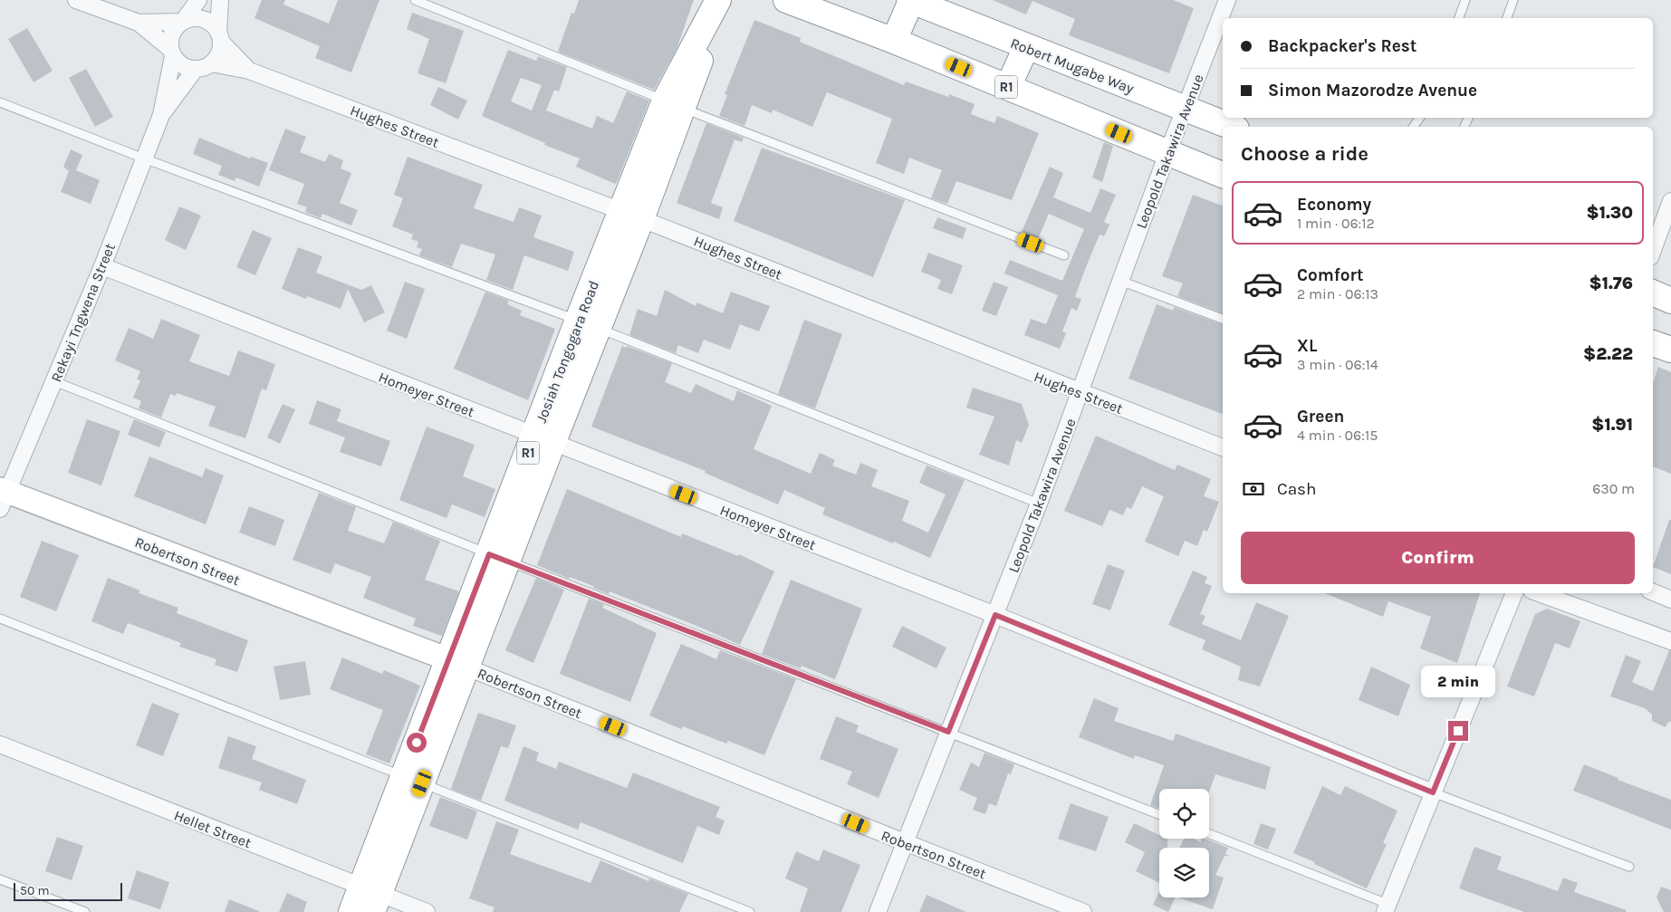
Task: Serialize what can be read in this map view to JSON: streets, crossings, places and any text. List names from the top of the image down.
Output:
{
  "streets": {
    "highway": ["Robert Mugabe Way", "R1", "Josiah Tongogara Road"],
    "street": [
      "Hughes Street",
      "Leopold Takawira Avenue",
      "Rekayi Tngwena Street",
      "Homeyer Street",
      "Robertson Street",
      "Hellet Street"
    ]
  },
  "crossings": [
    ["Robert Mugabe Way", "Leopold Takawira Avenue"],
    ["R1", "Leopold Takawira Avenue"],
    ["Hughes Street", "Leopold Takawira Avenue"],
    ["Hughes Street", "Josiah Tongogara Road"],
    ["Leopold Takawira Avenue", "Homeyer Street"],
    ["Leopold Takawira Avenue", "Robertson Street"],
    ["Rekayi Tngwena Street", "Homeyer Street"],
    ["Rekayi Tngwena Street", "Robertson Street"],
    ["Josiah Tongogara Road", "Homeyer Street"],
    ["Josiah Tongogara Road", "Robertson Street"],
    ["Josiah Tongogara Road", "Hellet Street"]
  ],
  "scale_bar": "50 m",
  "page": {
    "banner": ["Backpacker's Rest", "Simon Mazorodze Avenue"],
    "heading": "Choose a ride",
    "list": [
      {
        "name": "Economy",
        "note": "1 min · 06:12",
        "value": "$1.30"
      },
      {
        "name": "Comfort",
        "note": "2 min · 06:13",
        "value": "$1.76"
      },
      {
        "name": "XL",
        "note": "3 min · 06:14",
        "value": "$2.22"
      },
      {
        "name": "Green",
        "note": "4 min · 06:15",
        "value": "$1.91"
      }
    ],
    "pay": ["Cash", "630 m"],
    "buttons": "Confirm",
    "bubble": "2 min",
    "scale": "50 m"
  }
}
